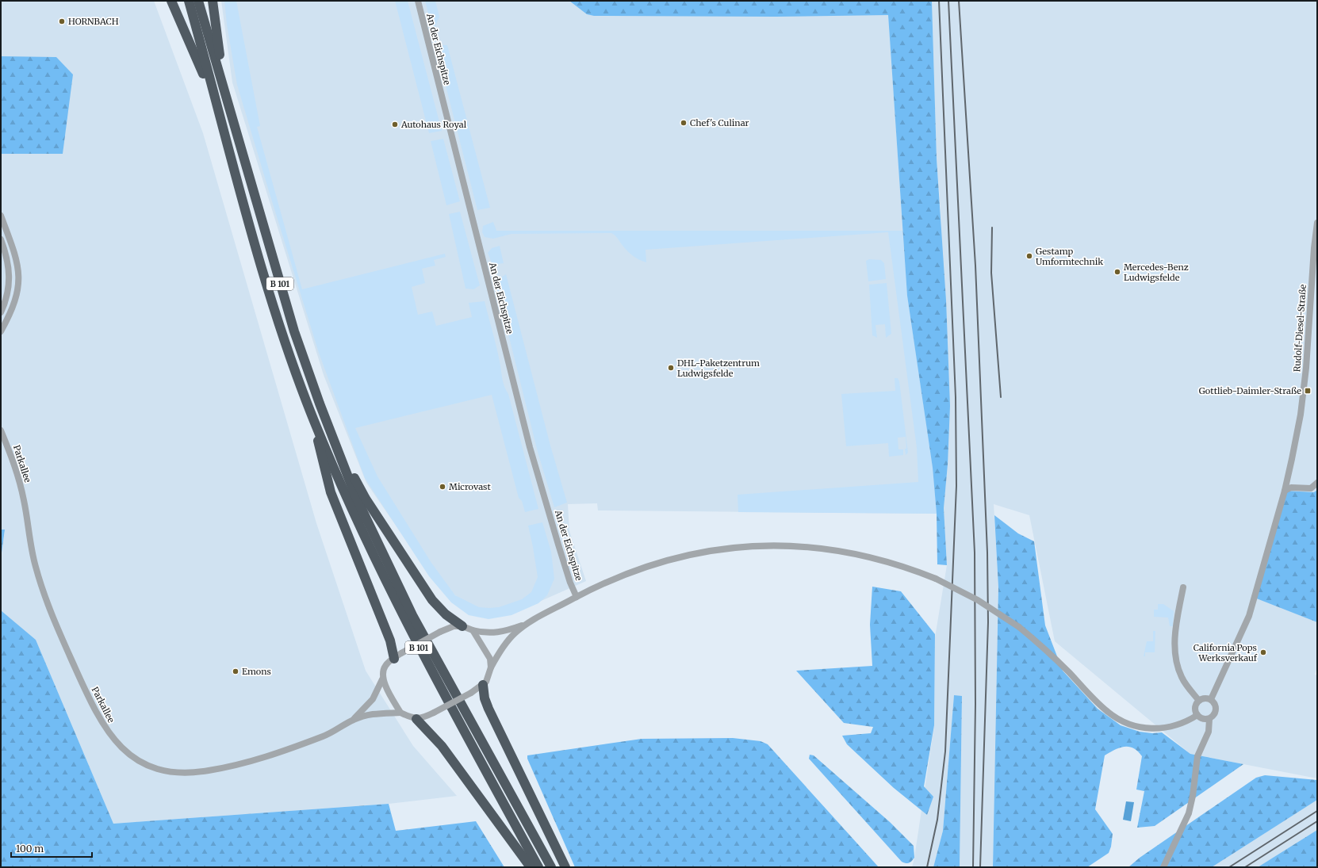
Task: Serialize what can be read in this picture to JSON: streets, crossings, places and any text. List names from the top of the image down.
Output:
{
  "streets": {
    "highway": ["B 101"],
    "street": ["An der Eichspitze", "Rudolf-Diesel-Straße", "Parkallee"]
  },
  "places": {
    "other": [
      "HORNBACH",
      "Chef's Culinar",
      "Autohaus Royal",
      "Gestamp Umformtechnik",
      "Mercedes-Benz Ludwigsfelde",
      "DHL-Paketzentrum Ludwigsfelde",
      "Microvast",
      "California Pops Werksverkauf",
      "Emons"
    ],
    "transit": ["Gottlieb-Daimler-Straße"]
  },
  "scale_bar": "100 m"
}
